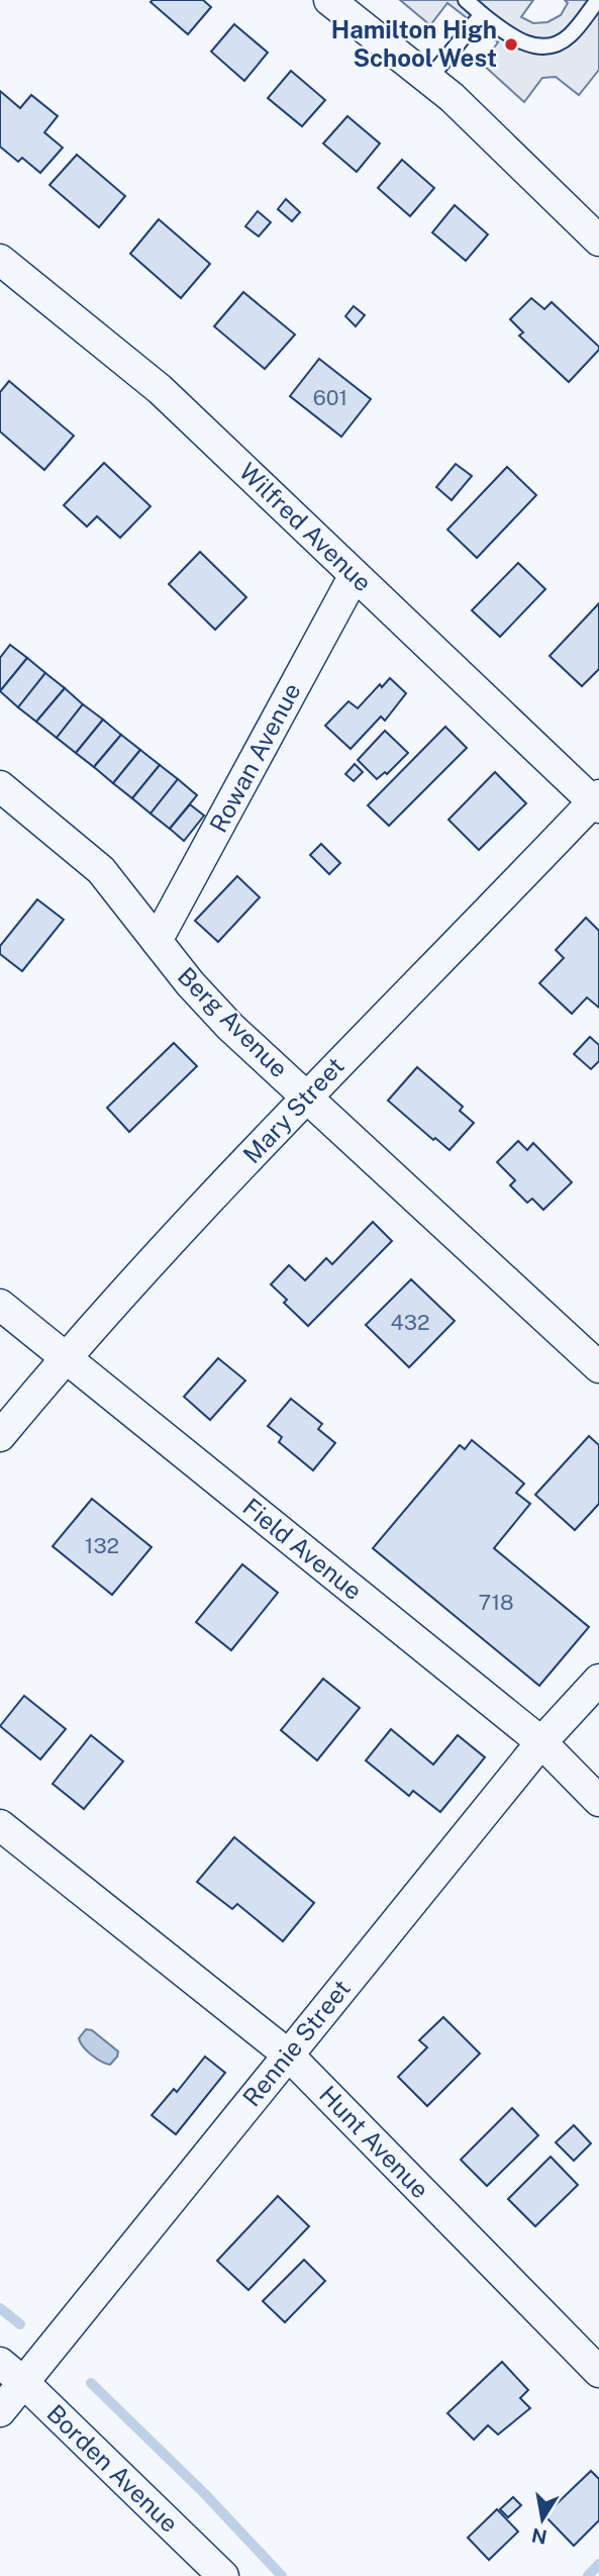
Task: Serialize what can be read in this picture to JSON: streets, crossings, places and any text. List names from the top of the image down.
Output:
{
  "streets": {
    "street": [
      "Wilfred Avenue",
      "Rowan Avenue",
      "Berg Avenue",
      "Mary Street",
      "Field Avenue",
      "Rennie Street",
      "Hunt Avenue",
      "Borden Avenue"
    ]
  },
  "crossings": [
    ["Wilfred Avenue", "Rowan Avenue"],
    ["Wilfred Avenue", "Mary Street"],
    ["Rowan Avenue", "Berg Avenue"],
    ["Berg Avenue", "Mary Street"],
    ["Mary Street", "Field Avenue"],
    ["Field Avenue", "Rennie Street"],
    ["Rennie Street", "Hunt Avenue"],
    ["Rennie Street", "Borden Avenue"]
  ],
  "places": ["Hamilton High School West"],
  "house_numbers": [
    "601",
    "432",
    "132",
    "718"
  ],
  "north": "bottom"
}
